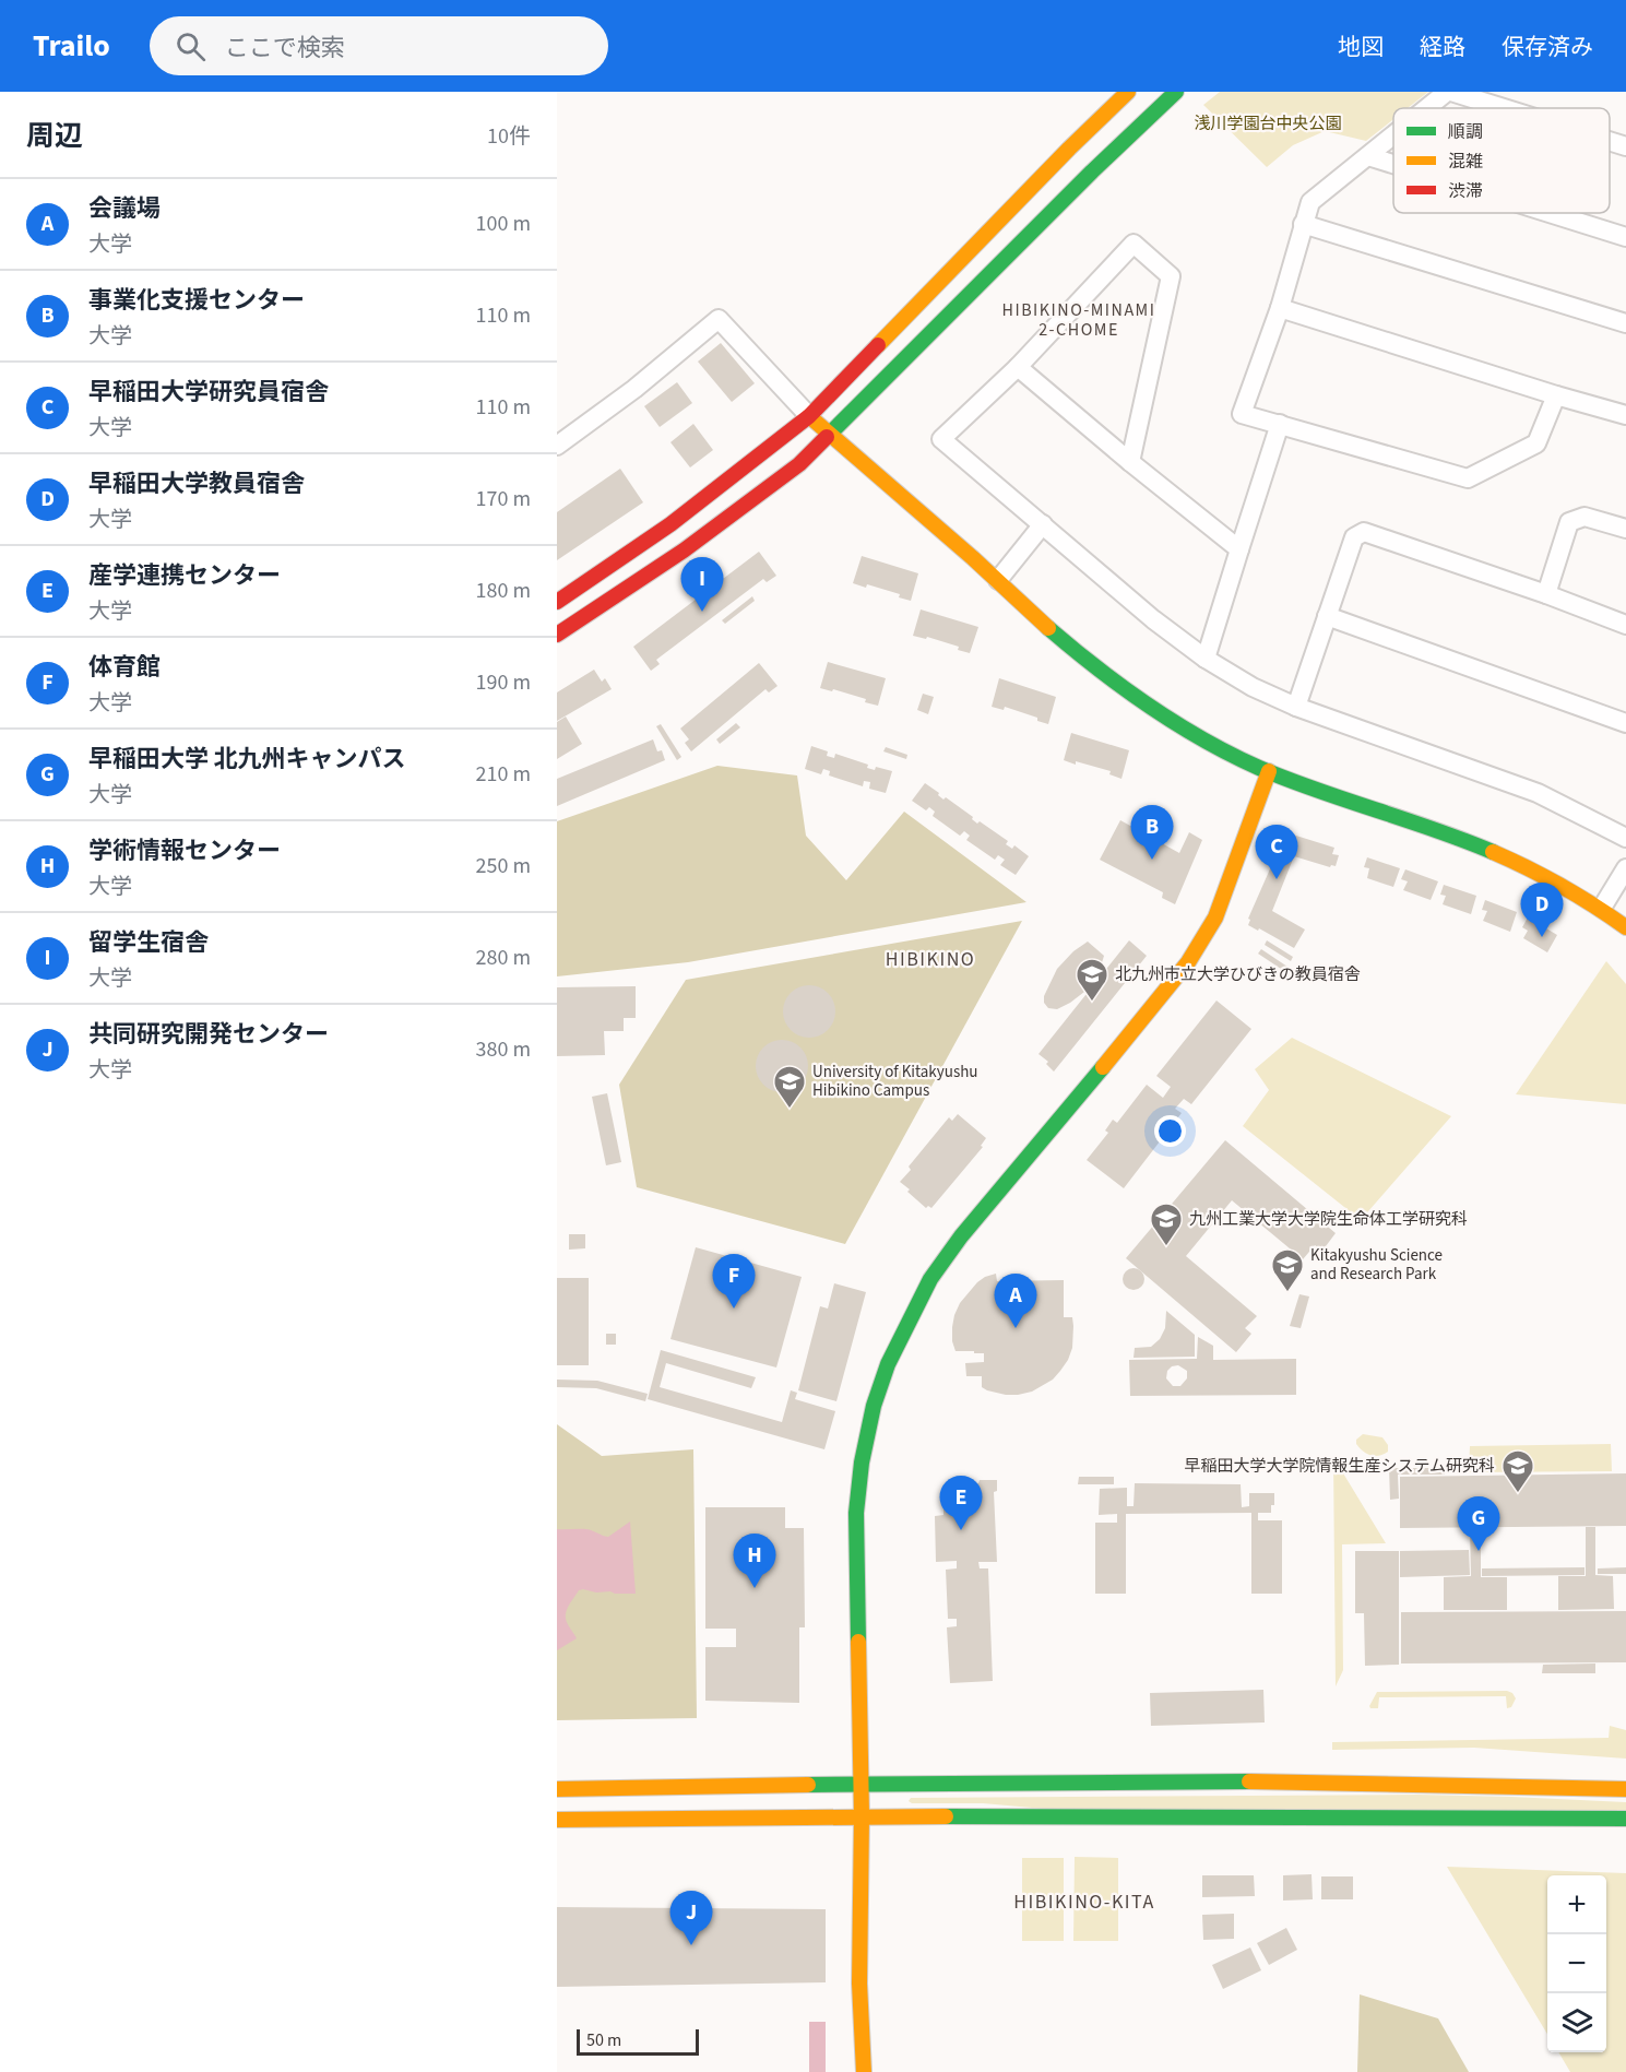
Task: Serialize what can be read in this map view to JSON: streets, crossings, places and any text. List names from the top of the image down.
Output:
{
  "districts": ["HIBIKINO-MINAMI 2-CHOME", "HIBIKINO", "HIBIKINO-KITA"],
  "parks": ["浅川学園台中央公園"],
  "places": {
    "school or university": [
      "北九州市立大学ひびきの教員宿舎",
      "University of Kitakyushu Hibikino Campus",
      "九州工業大学大学院生命体工学研究科",
      "Kitakyushu Science and Research Park",
      "早稲田大学大学院情報生産システム研究科"
    ]
  },
  "legend": ["順調", "混雑", "渋滞"],
  "scale_bar": "50 m",
  "page": {
    "header": "Trailo",
    "search": "ここで検索",
    "nav": ["地図", "経路", "保存済み"],
    "heading": ["周辺", "10件"],
    "list": [
      {
        "mark": "A",
        "name": "会議場",
        "note": "大学",
        "value": "100 m"
      },
      {
        "mark": "B",
        "name": "事業化支援センター",
        "note": "大学",
        "value": "110 m"
      },
      {
        "mark": "C",
        "name": "早稲田大学研究員宿舎",
        "note": "大学",
        "value": "110 m"
      },
      {
        "mark": "D",
        "name": "早稲田大学教員宿舎",
        "note": "大学",
        "value": "170 m"
      },
      {
        "mark": "E",
        "name": "産学連携センター",
        "note": "大学",
        "value": "180 m"
      },
      {
        "mark": "F",
        "name": "体育館",
        "note": "大学",
        "value": "190 m"
      },
      {
        "mark": "G",
        "name": "早稲田大学 北九州キャンパス",
        "note": "大学",
        "value": "210 m"
      },
      {
        "mark": "H",
        "name": "学術情報センター",
        "note": "大学",
        "value": "250 m"
      },
      {
        "mark": "I",
        "name": "留学生宿舎",
        "note": "大学",
        "value": "280 m"
      },
      {
        "mark": "J",
        "name": "共同研究開発センター",
        "note": "大学",
        "value": "380 m"
      }
    ],
    "pins": [
      "I",
      "B",
      "C",
      "D",
      "F",
      "A",
      "E",
      "G",
      "H",
      "J"
    ],
    "map_buttons": ["+", "−"],
    "scale": "50 m"
  }
}
